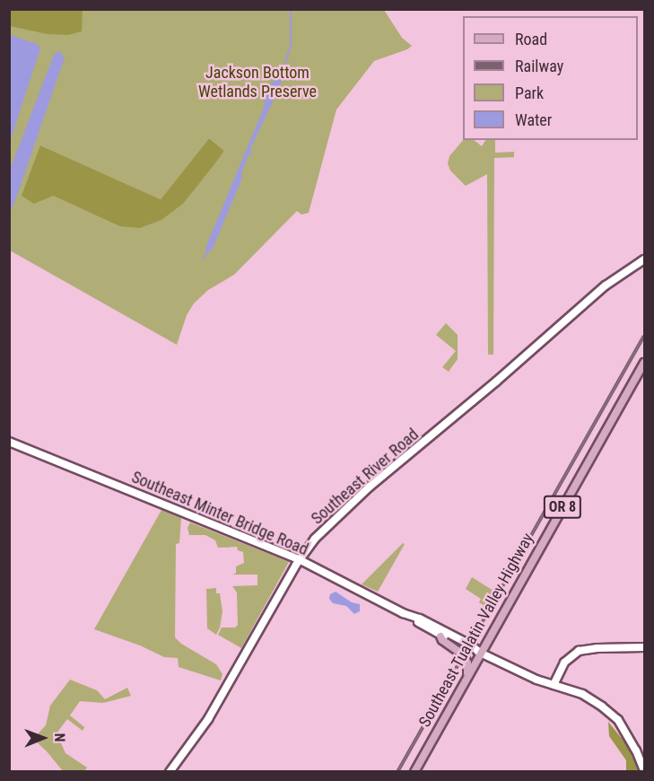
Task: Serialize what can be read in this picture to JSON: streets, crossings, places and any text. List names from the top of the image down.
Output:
{
  "streets": {
    "main road": [
      "Southeast River Road",
      "OR 8",
      "Southeast Minter Bridge Road",
      "Southeast Tualatin Valley Highway"
    ]
  },
  "crossings": [
    ["Southeast River Road", "Southeast Minter Bridge Road"],
    ["Southeast Minter Bridge Road", "Southeast Tualatin Valley Highway"]
  ],
  "parks": ["Jackson Bottom Wetlands Preserve"],
  "legend": [
    "Road",
    "Railway",
    "Park",
    "Water"
  ],
  "north": "right"
}
